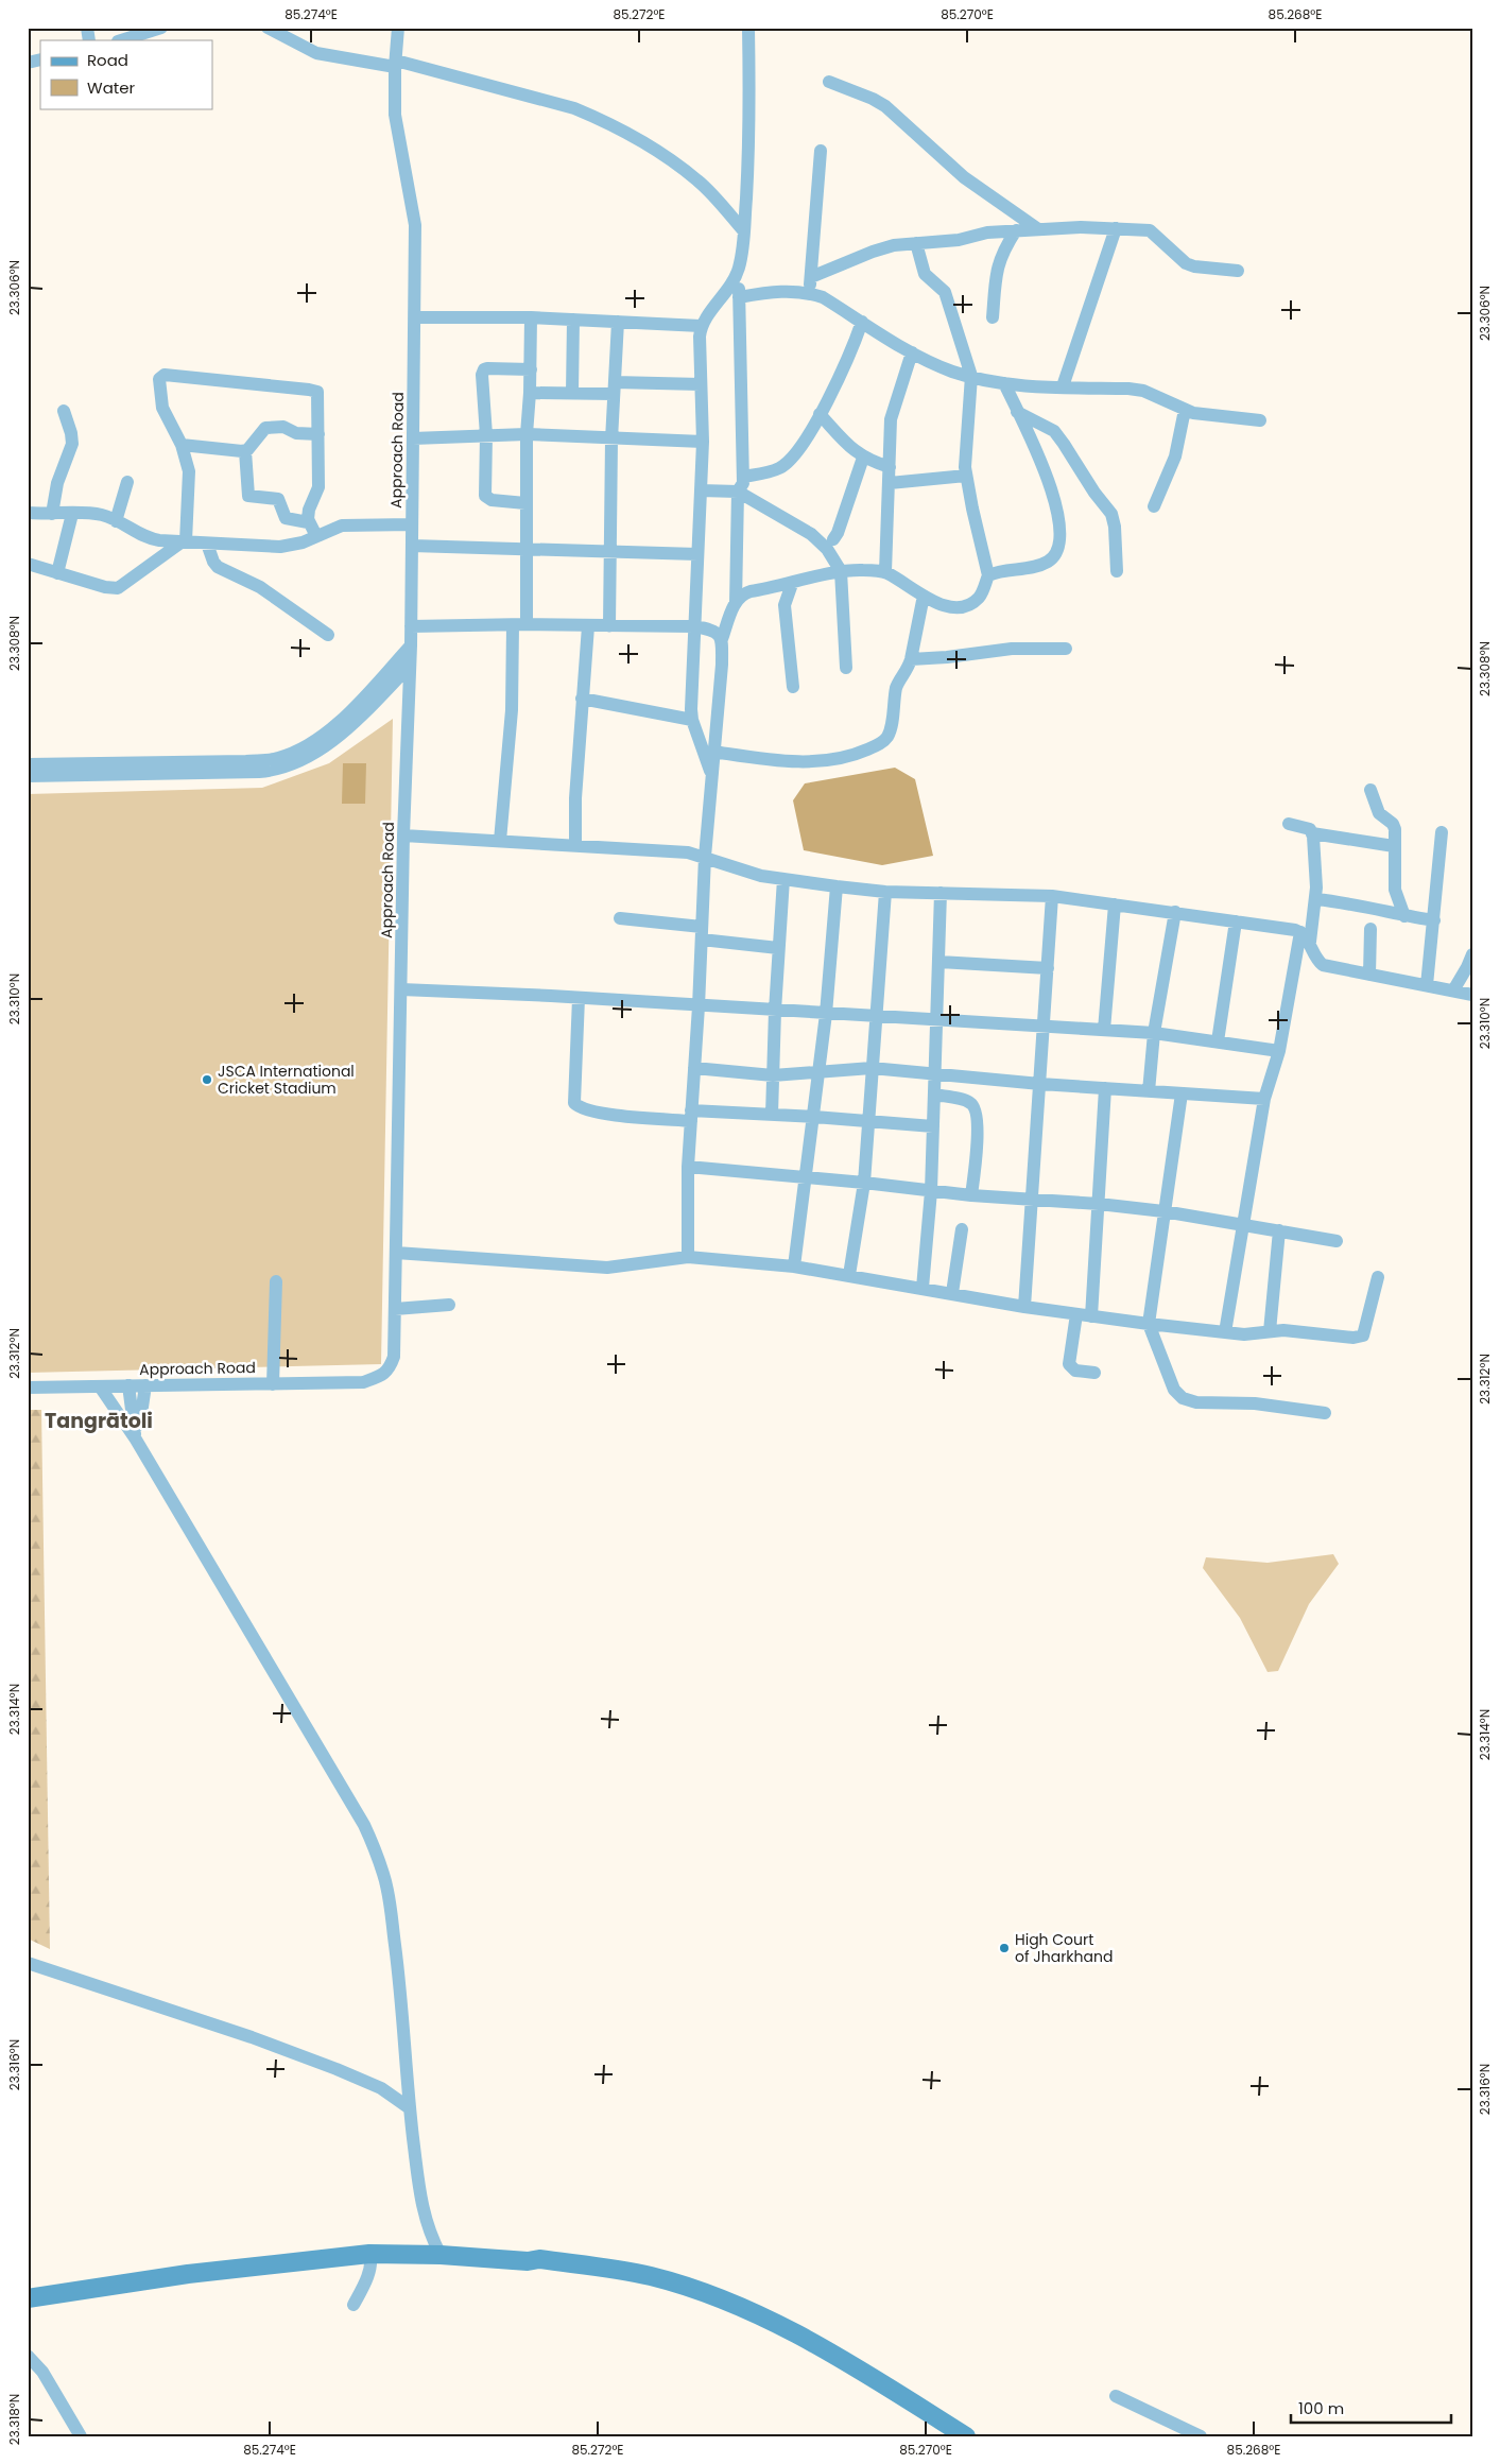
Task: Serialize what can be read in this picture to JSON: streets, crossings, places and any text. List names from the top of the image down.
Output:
{
  "streets": {
    "street": ["Approach Road"]
  },
  "districts": ["Tangrātoli"],
  "places": ["JSCA International Cricket Stadium", "High Court of Jharkhand"],
  "legend": ["Road", "Water"],
  "scale_bar": "100 m",
  "coordinates": [
    "85.274°E",
    "85.272°E",
    "85.270°E",
    "85.268°E",
    "23.306°N",
    "23.308°N",
    "23.310°N",
    "23.312°N",
    "23.314°N",
    "23.316°N",
    "23.318°N"
  ]
}
